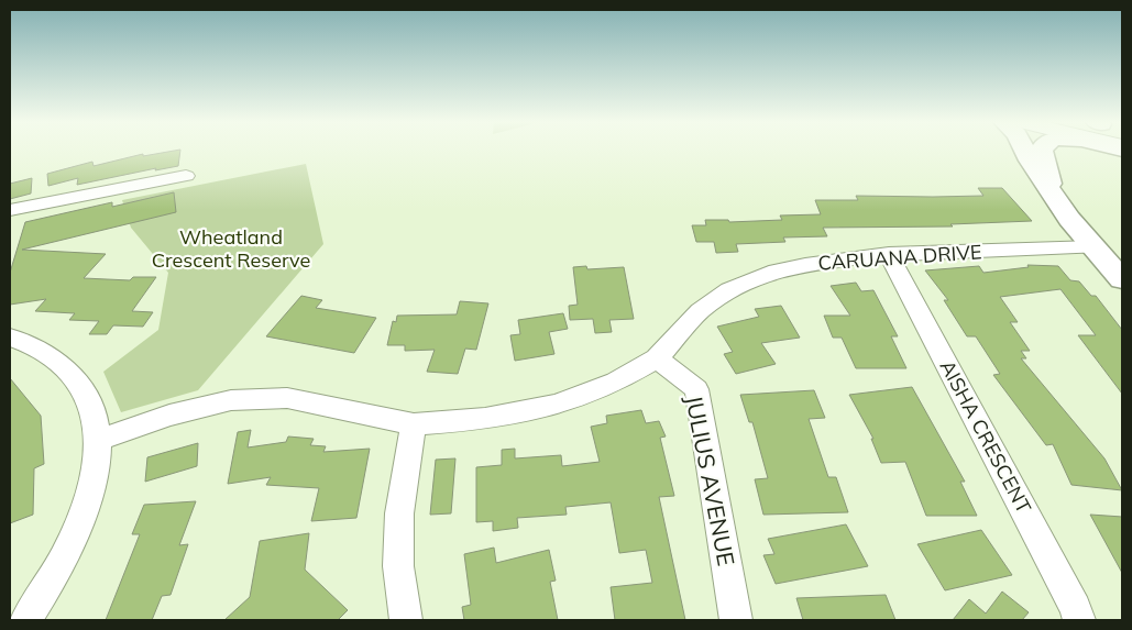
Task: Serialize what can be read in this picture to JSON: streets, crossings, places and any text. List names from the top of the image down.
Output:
{
  "streets": {
    "street": ["CARUANA DRIVE", "AISHA CRESCENT", "JULIUS AVENUE"]
  },
  "crossings": [
    ["CARUANA DRIVE", "AISHA CRESCENT"],
    ["CARUANA DRIVE", "JULIUS AVENUE"]
  ],
  "parks": ["Wheatland Crescent Reserve"]
}
